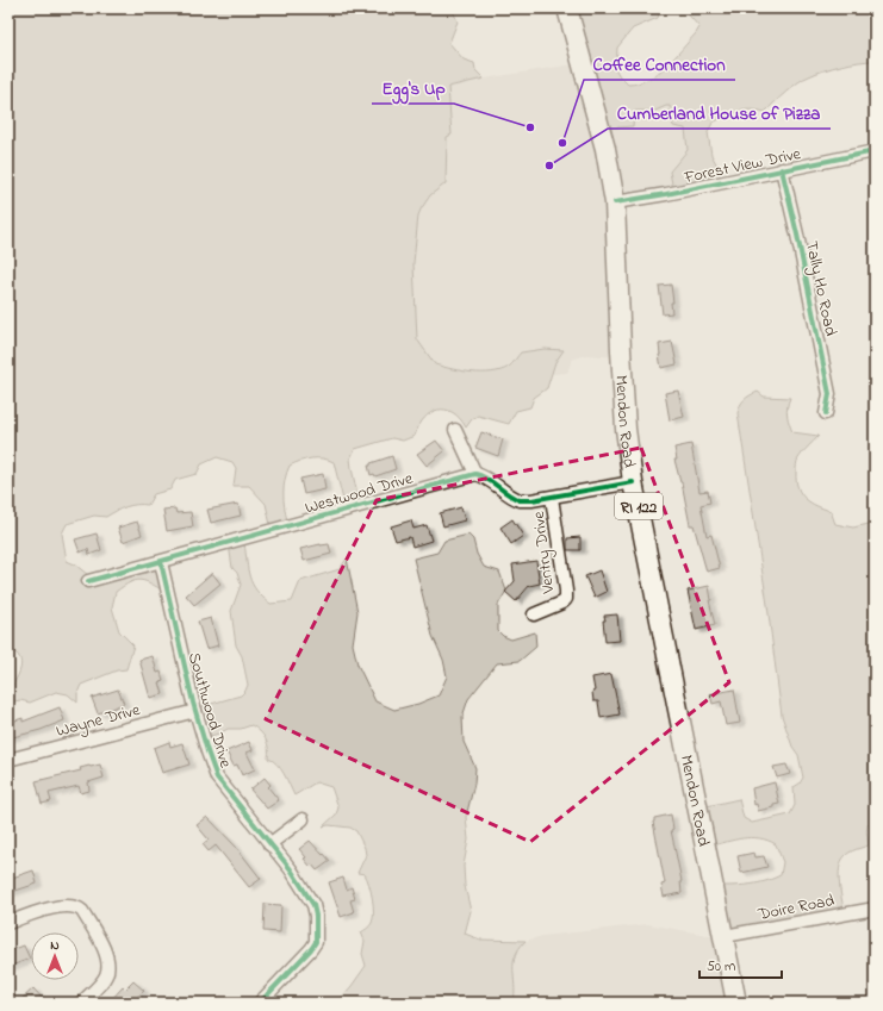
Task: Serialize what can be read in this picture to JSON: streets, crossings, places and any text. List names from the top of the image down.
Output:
{
  "streets": {
    "main road": ["Mendon Road", "RI 122"],
    "street": [
      "Forest View Drive",
      "Tally Ho Road",
      "Westwood Drive",
      "Ventry Drive",
      "Southwood Drive",
      "Wayne Drive",
      "Doire Road"
    ]
  },
  "crossings": [
    ["Forest View Drive", "Tally Ho Road"],
    ["Forest View Drive", "Mendon Road"],
    ["Mendon Road", "Doire Road"],
    ["Westwood Drive", "Southwood Drive"],
    ["Southwood Drive", "Wayne Drive"]
  ],
  "places": ["Egg's Up", "Coffee Connection", "Cumberland House of Pizza"],
  "scale_bar": "50 m",
  "north": "top"
}
